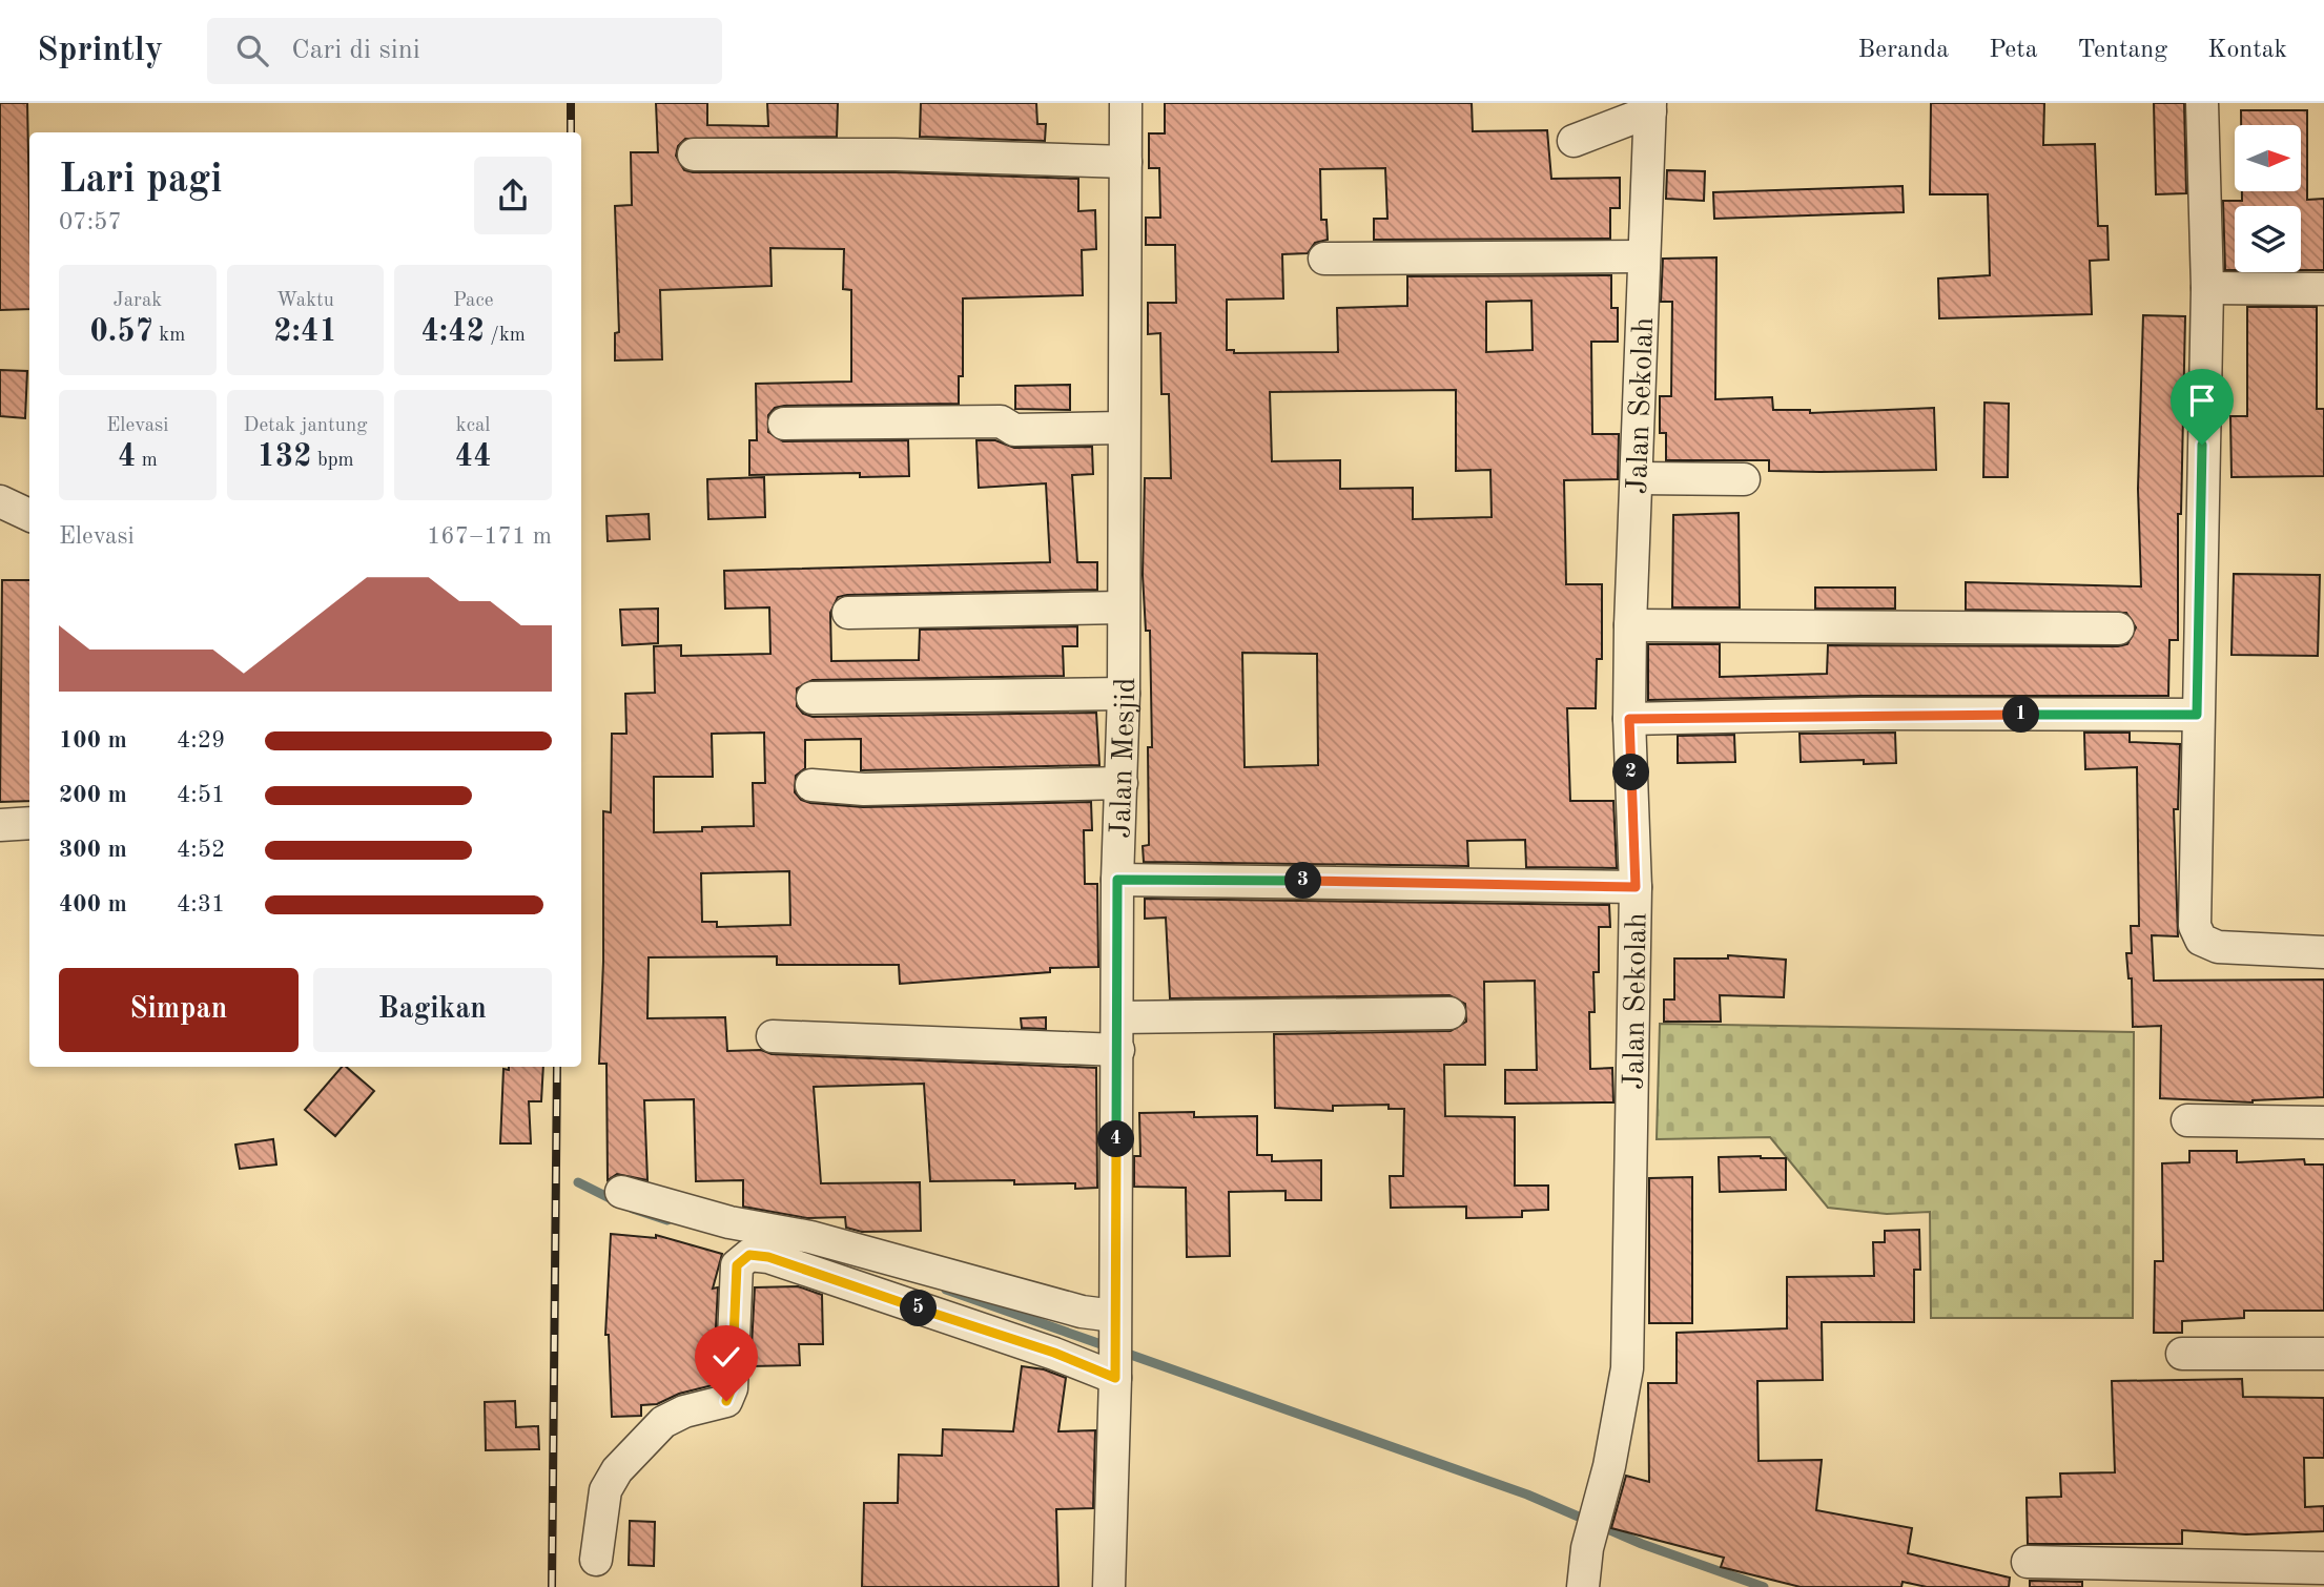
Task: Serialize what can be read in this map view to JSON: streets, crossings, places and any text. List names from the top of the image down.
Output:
{
  "streets": {
    "street": ["Jalan Sekolah", "Jalan Mesjid"]
  },
  "north": "right",
  "page": {
    "header": "Sprintly",
    "search": "Cari di sini",
    "nav": [
      "Beranda",
      "Peta",
      "Tentang",
      "Kontak"
    ],
    "heading": ["Lari pagi", "07:57"],
    "stats": [
      ["Jarak", "0.57 km"],
      ["Waktu", "2:41"],
      ["Pace", "4:42 /km"],
      ["Elevasi", "4 m"],
      ["Detak jantung", "132 bpm"],
      ["kcal", "44"]
    ],
    "chart": ["Elevasi", "167–171 m"],
    "pins": [
      "1",
      "2",
      "3",
      "4",
      "5"
    ],
    "list": [
      {
        "name": "100 m",
        "note": "4:29"
      },
      {
        "name": "200 m",
        "note": "4:51"
      },
      {
        "name": "300 m",
        "note": "4:52"
      },
      {
        "name": "400 m",
        "note": "4:31"
      }
    ],
    "buttons": ["Simpan", "Bagikan"]
  }
}
